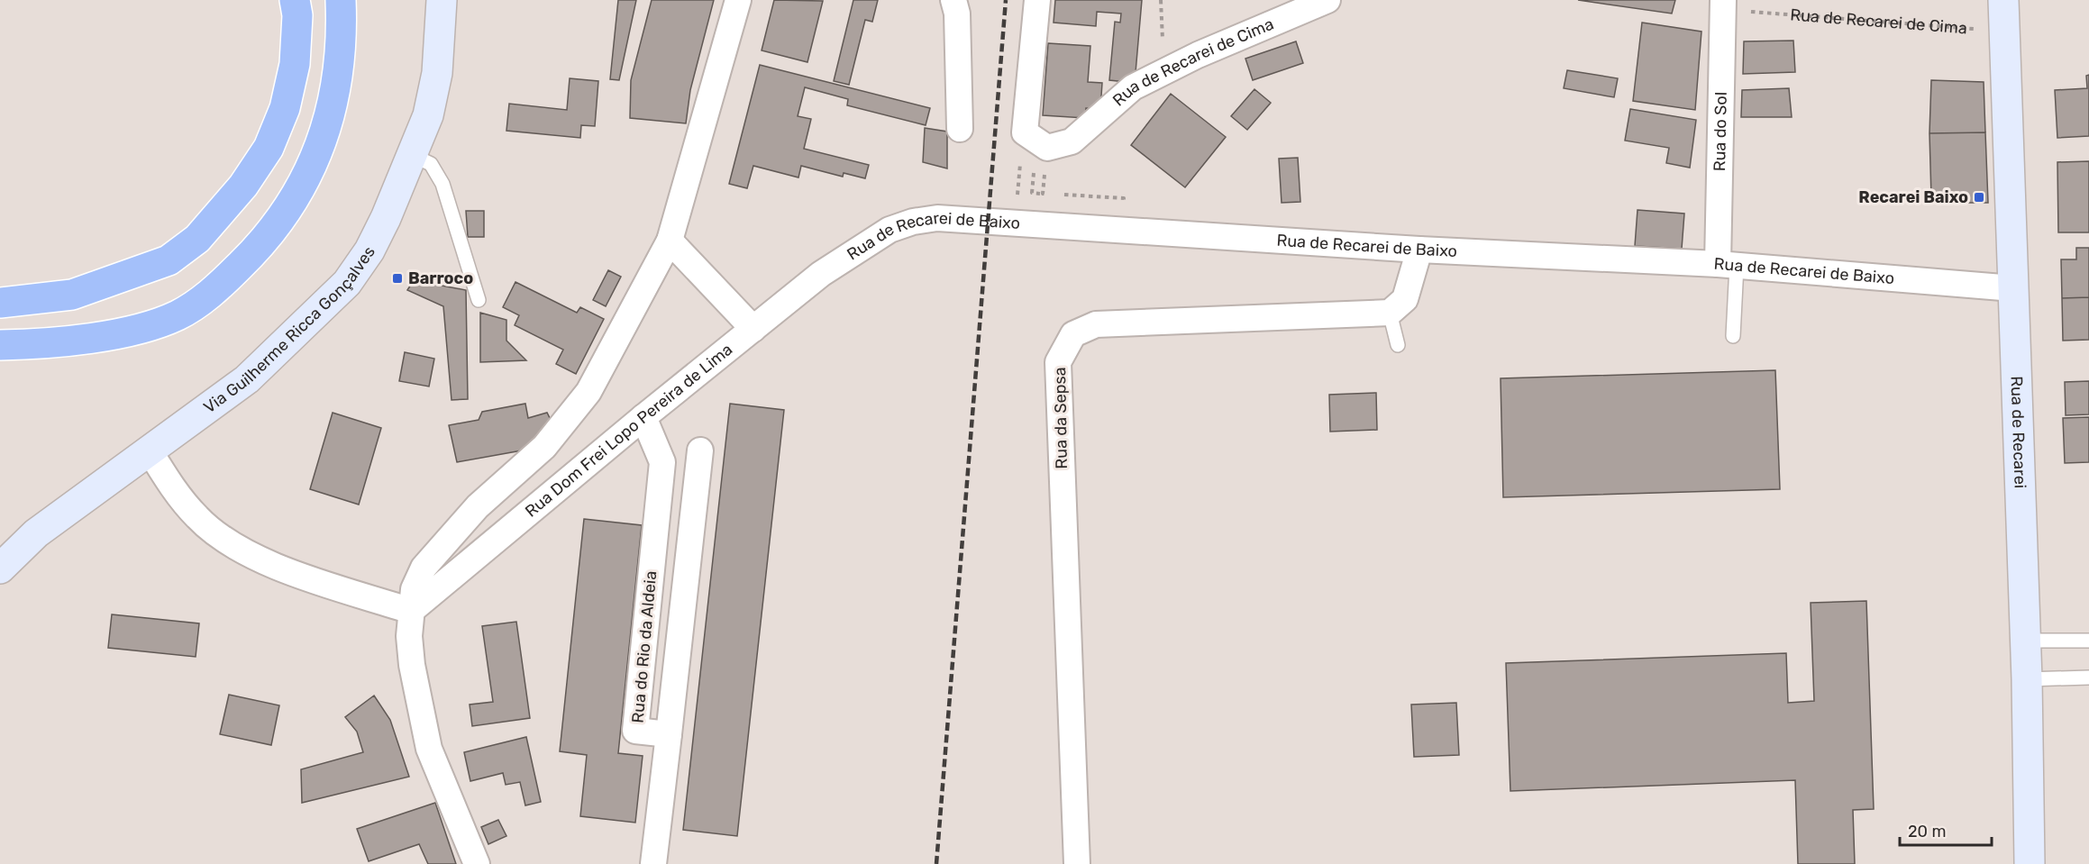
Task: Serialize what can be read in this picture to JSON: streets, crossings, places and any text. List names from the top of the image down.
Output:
{
  "streets": {
    "main road": ["Via Guilherme Ricca Gonçalves", "Rua de Recarei"],
    "street": [
      "Rua de Recarei de Cima",
      "Rua do Sol",
      "Rua de Recarei de Baixo",
      "Rua da Sepsa",
      "Rua Dom Frei Lopo Pereira de Lima",
      "Rua do Rio da Aldeia"
    ]
  },
  "crossings": [
    ["Rua de Recarei de Cima", "Rua do Sol"],
    ["Rua de Recarei de Cima", "Rua de Recarei"],
    ["Rua do Sol", "Rua de Recarei de Baixo"],
    ["Rua de Recarei de Baixo", "Rua Dom Frei Lopo Pereira de Lima"],
    ["Rua de Recarei de Baixo", "Rua de Recarei"],
    ["Rua Dom Frei Lopo Pereira de Lima", "Rua do Rio da Aldeia"]
  ],
  "places": {
    "transit": ["Recarei Baixo", "Barroco"]
  },
  "scale_bar": "20 m"
}
